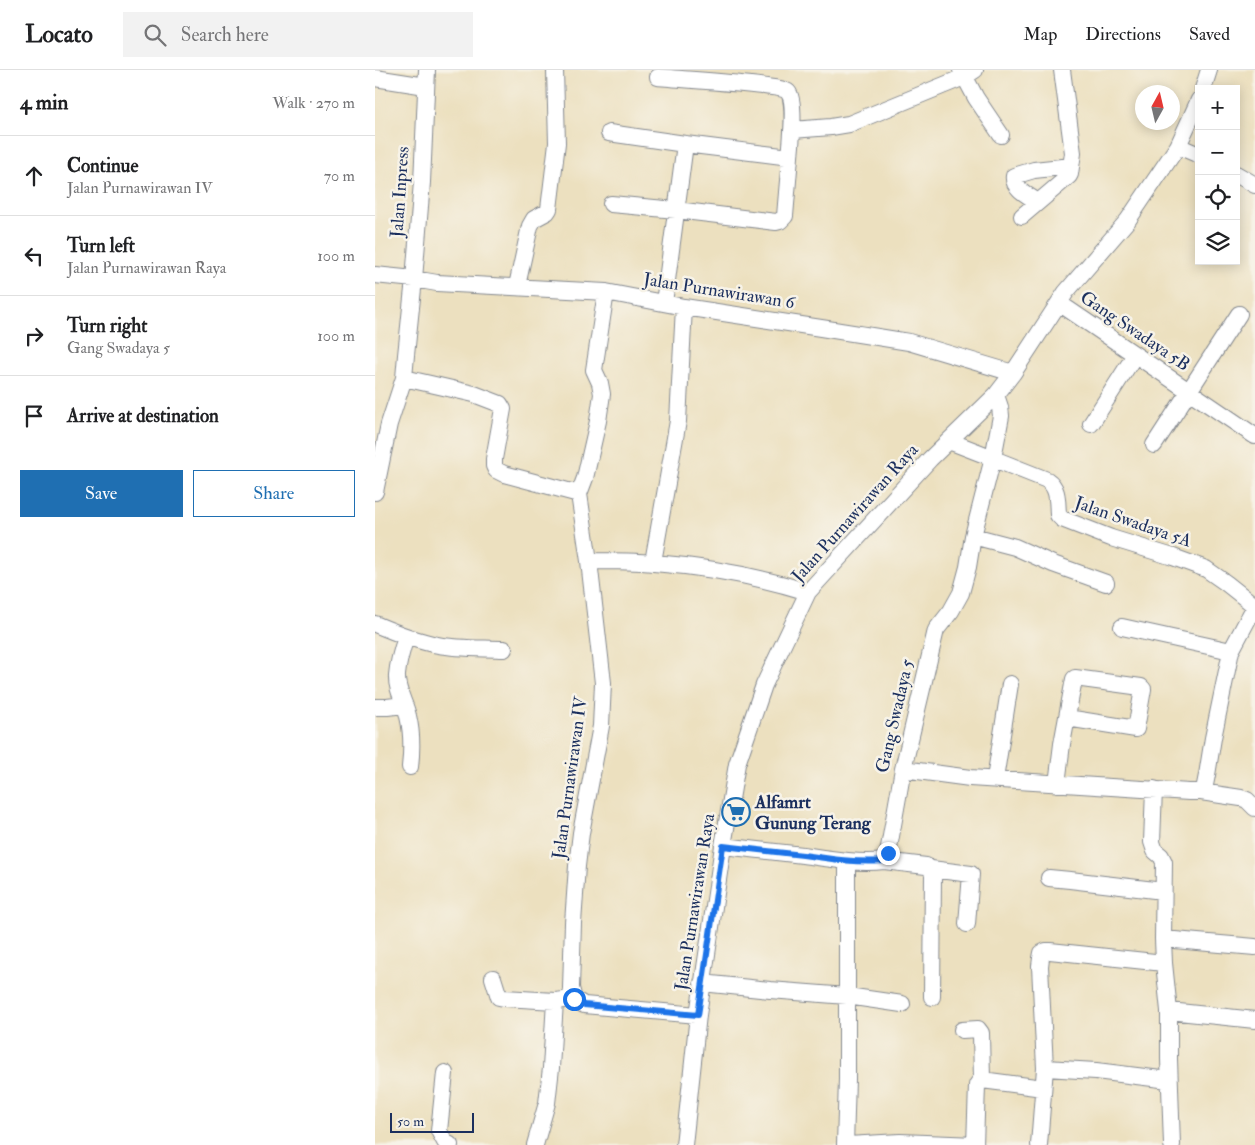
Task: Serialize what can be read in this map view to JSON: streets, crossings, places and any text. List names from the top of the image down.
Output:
{
  "streets": {
    "street": [
      "Jalan Inpress",
      "Jalan Purnawirawan 6",
      "Gang Swadaya 5B",
      "Jalan Purnawirawan Raya",
      "Jalan Swadaya 5A",
      "Gang Swadaya 5",
      "Jalan Purnawirawan IV"
    ]
  },
  "crossings": [
    ["Jalan Inpress", "Jalan Purnawirawan 6"],
    ["Jalan Purnawirawan 6", "Jalan Purnawirawan Raya"],
    ["Jalan Purnawirawan 6", "Jalan Purnawirawan IV"],
    ["Gang Swadaya 5B", "Jalan Purnawirawan Raya"],
    ["Jalan Swadaya 5A", "Gang Swadaya 5"]
  ],
  "places": {
    "supermarket": ["Alfamrt Gunung Terang"]
  },
  "scale_bar": "50 m",
  "north": "top",
  "page": {
    "header": "Locato",
    "search": "Search here",
    "nav": ["Map", "Directions", "Saved"],
    "heading": ["4 min", "Walk · 270 m"],
    "map_buttons": ["+", "−"],
    "list": [
      ["Continue", "Jalan Purnawirawan IV", "70 m"],
      ["Turn left", "Jalan Purnawirawan Raya", "100 m"],
      ["Turn right", "Gang Swadaya 5", "100 m"],
      "Arrive at destination"
    ],
    "buttons": ["Save", "Share"],
    "scale": "50 m"
  }
}
